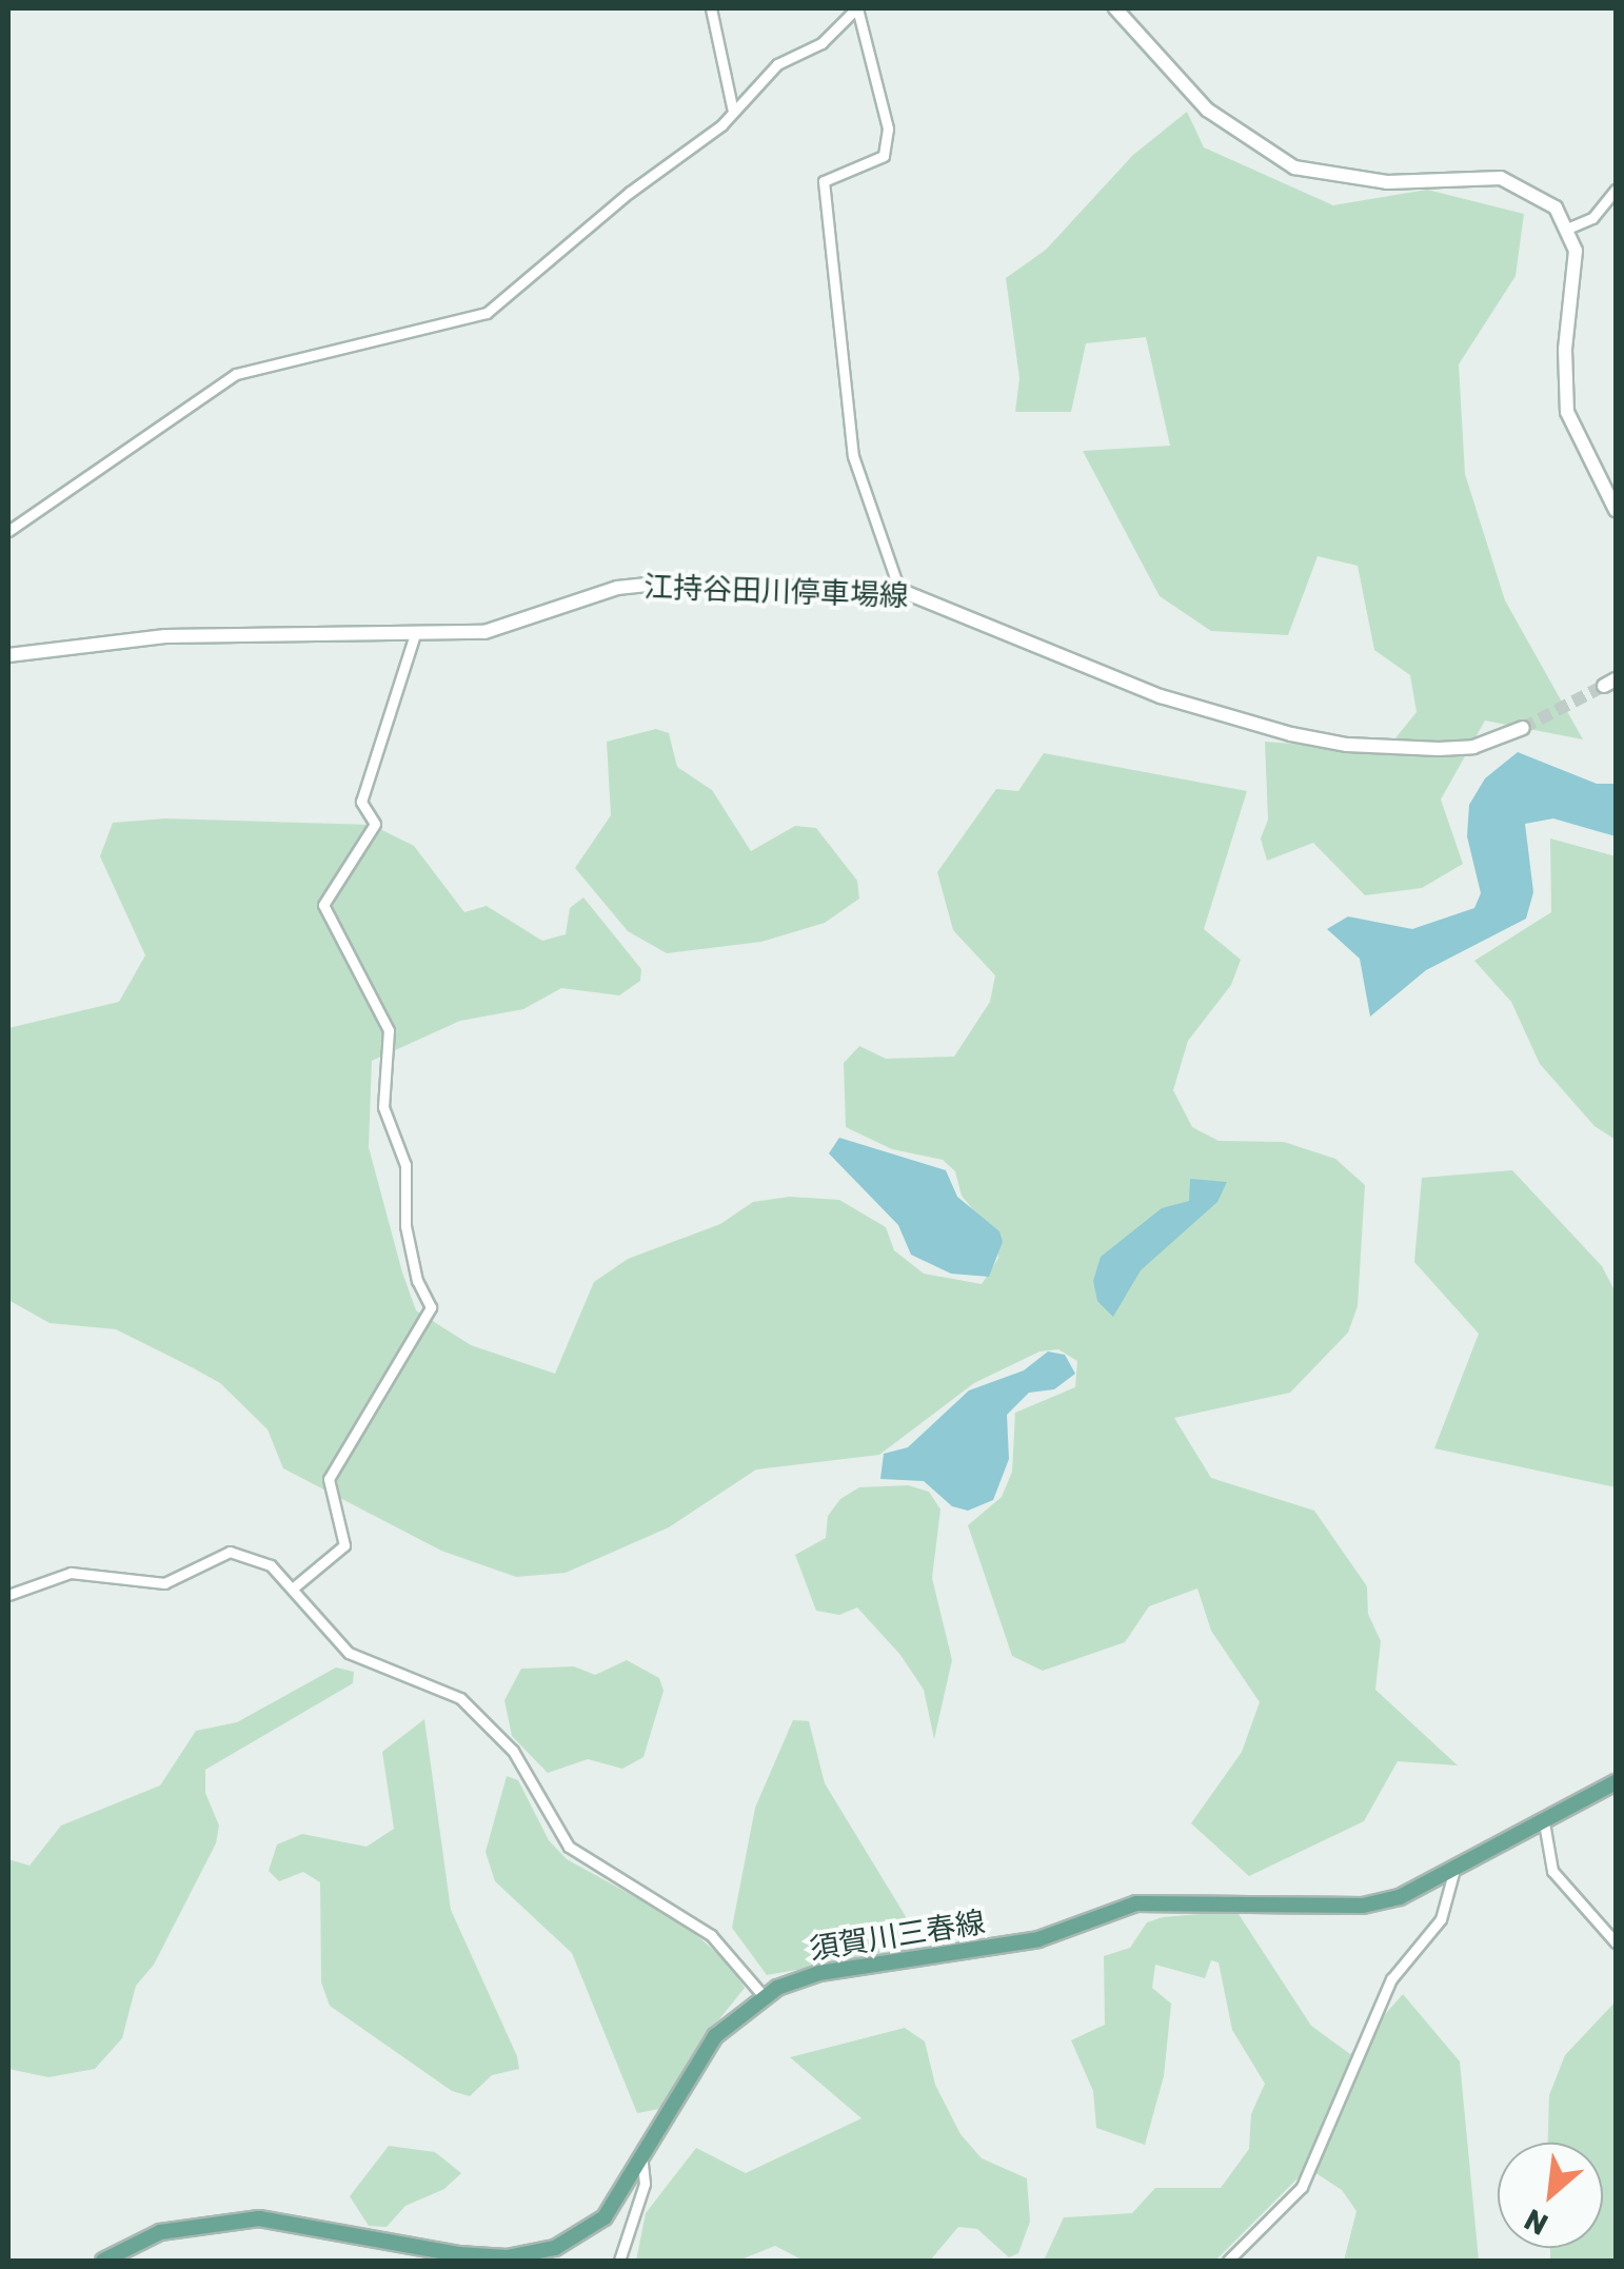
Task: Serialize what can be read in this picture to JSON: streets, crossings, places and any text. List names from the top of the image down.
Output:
{
  "streets": {
    "main road": ["江持谷田川停車場線", "須賀川三春線"]
  },
  "north": "bottom left"
}
